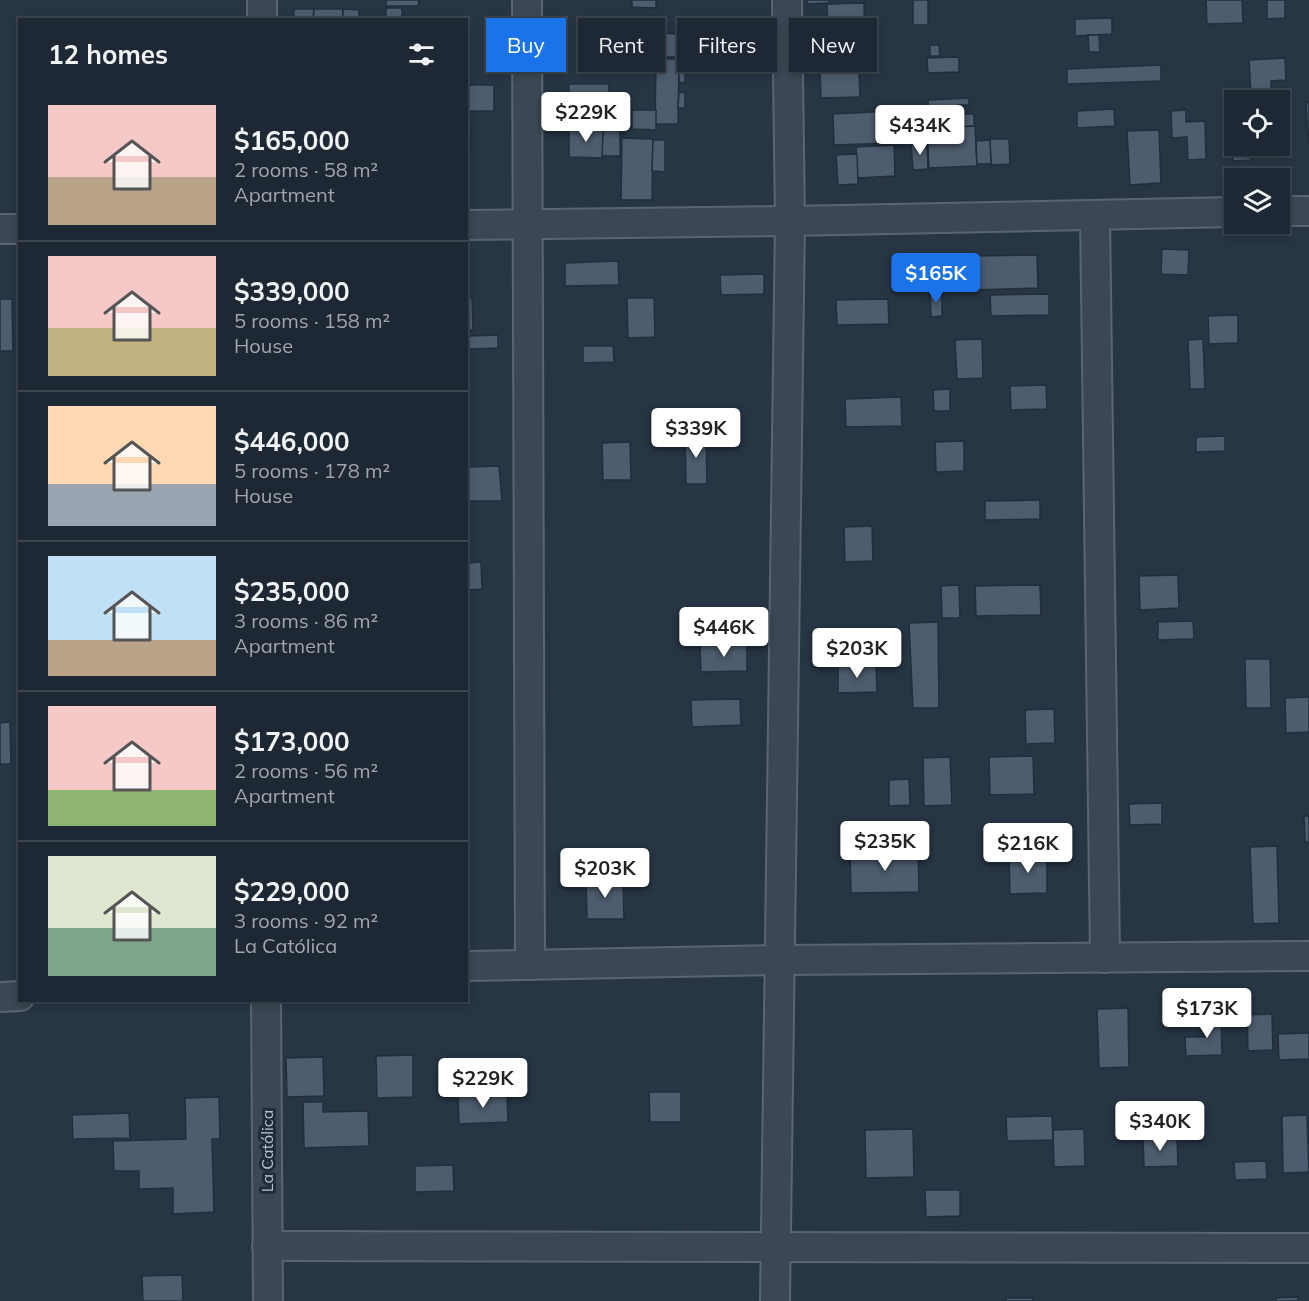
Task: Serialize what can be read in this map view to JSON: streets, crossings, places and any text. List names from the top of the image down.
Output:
{
  "streets": {
    "street": ["La Católica"]
  },
  "page": {
    "chip": [
      "Buy",
      "Rent",
      "Filters",
      "New"
    ],
    "heading": "12 homes",
    "list": [
      {
        "name": "$165,000",
        "note": "2 rooms · 58 m² · Apartment"
      },
      {
        "name": "$339,000",
        "note": "5 rooms · 158 m² · House"
      },
      {
        "name": "$446,000",
        "note": "5 rooms · 178 m² · House"
      },
      {
        "name": "$235,000",
        "note": "3 rooms · 86 m² · Apartment"
      },
      {
        "name": "$173,000",
        "note": "2 rooms · 56 m² · Apartment"
      },
      {
        "name": "$229,000",
        "note": "3 rooms · 92 m² · La Católica"
      }
    ],
    "price": [
      "$229K",
      "$434K",
      "$165K",
      "$339K",
      "$446K",
      "$203K",
      "$235K",
      "$216K",
      "$203K",
      "$173K",
      "$229K",
      "$340K"
    ]
  }
}
